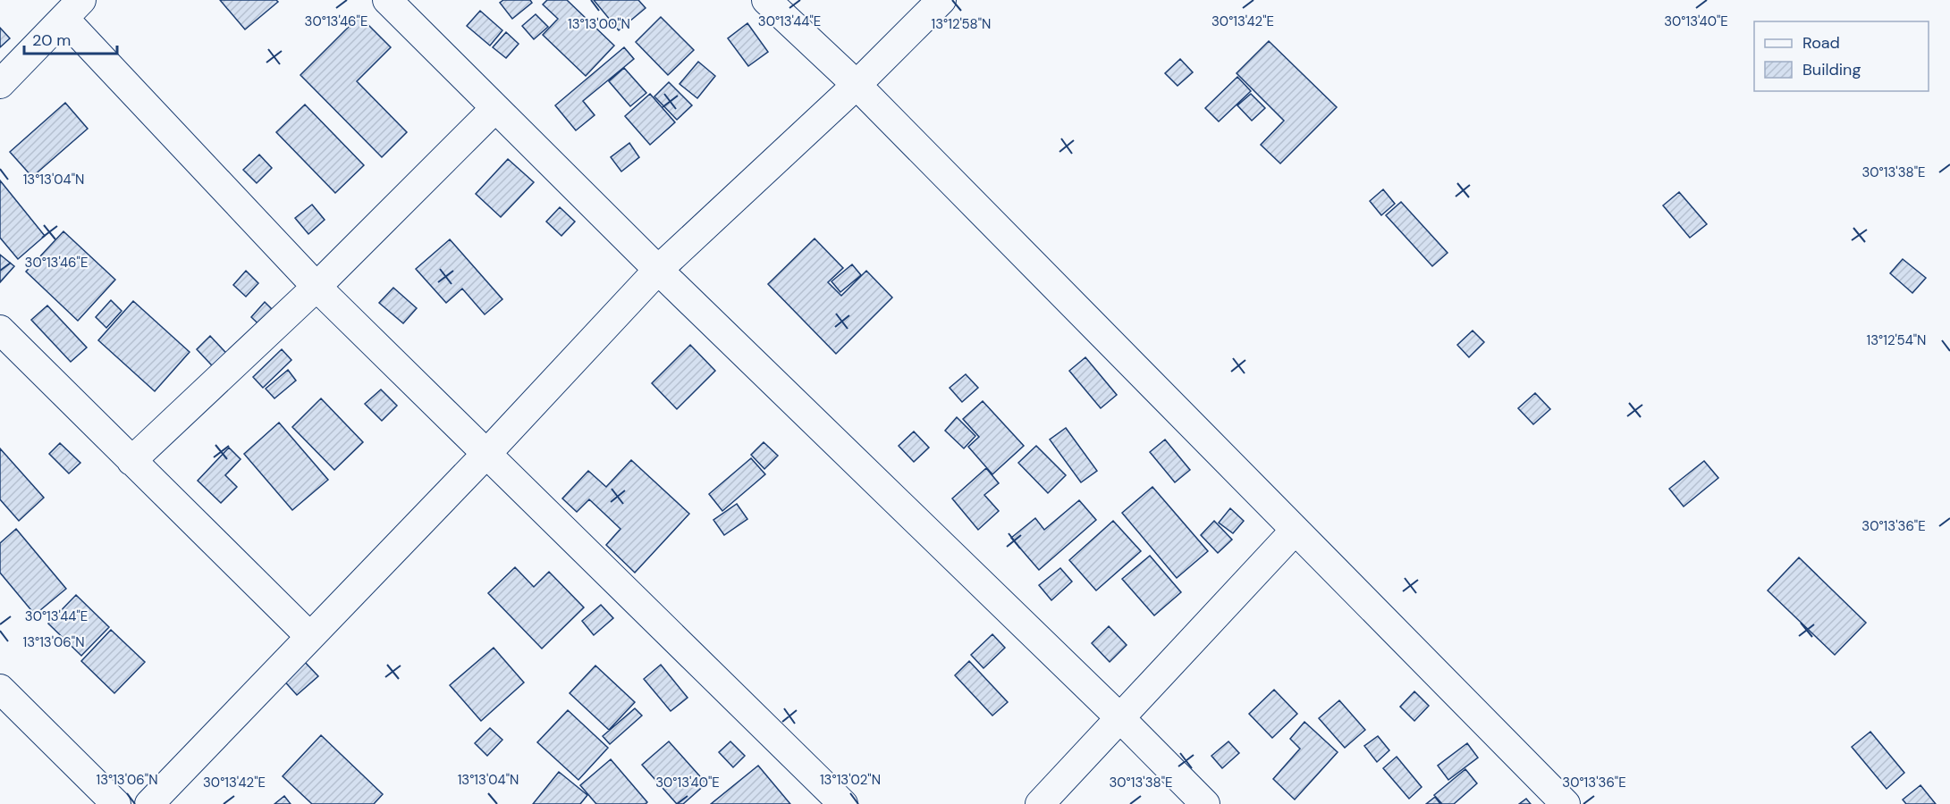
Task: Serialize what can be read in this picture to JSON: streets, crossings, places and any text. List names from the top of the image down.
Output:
{
  "legend": ["Road", "Building"],
  "scale_bar": "20 m",
  "coordinates": [
    "30°13'46\"E",
    "30°13'44\"E",
    "30°13'42\"E",
    "30°13'40\"E",
    "13°13'00\"N",
    "13°12'58\"N",
    "30°13'38\"E",
    "13°13'04\"N",
    "13°12'54\"N",
    "30°13'36\"E",
    "13°13'06\"N",
    "13°13'02\"N"
  ]
}
